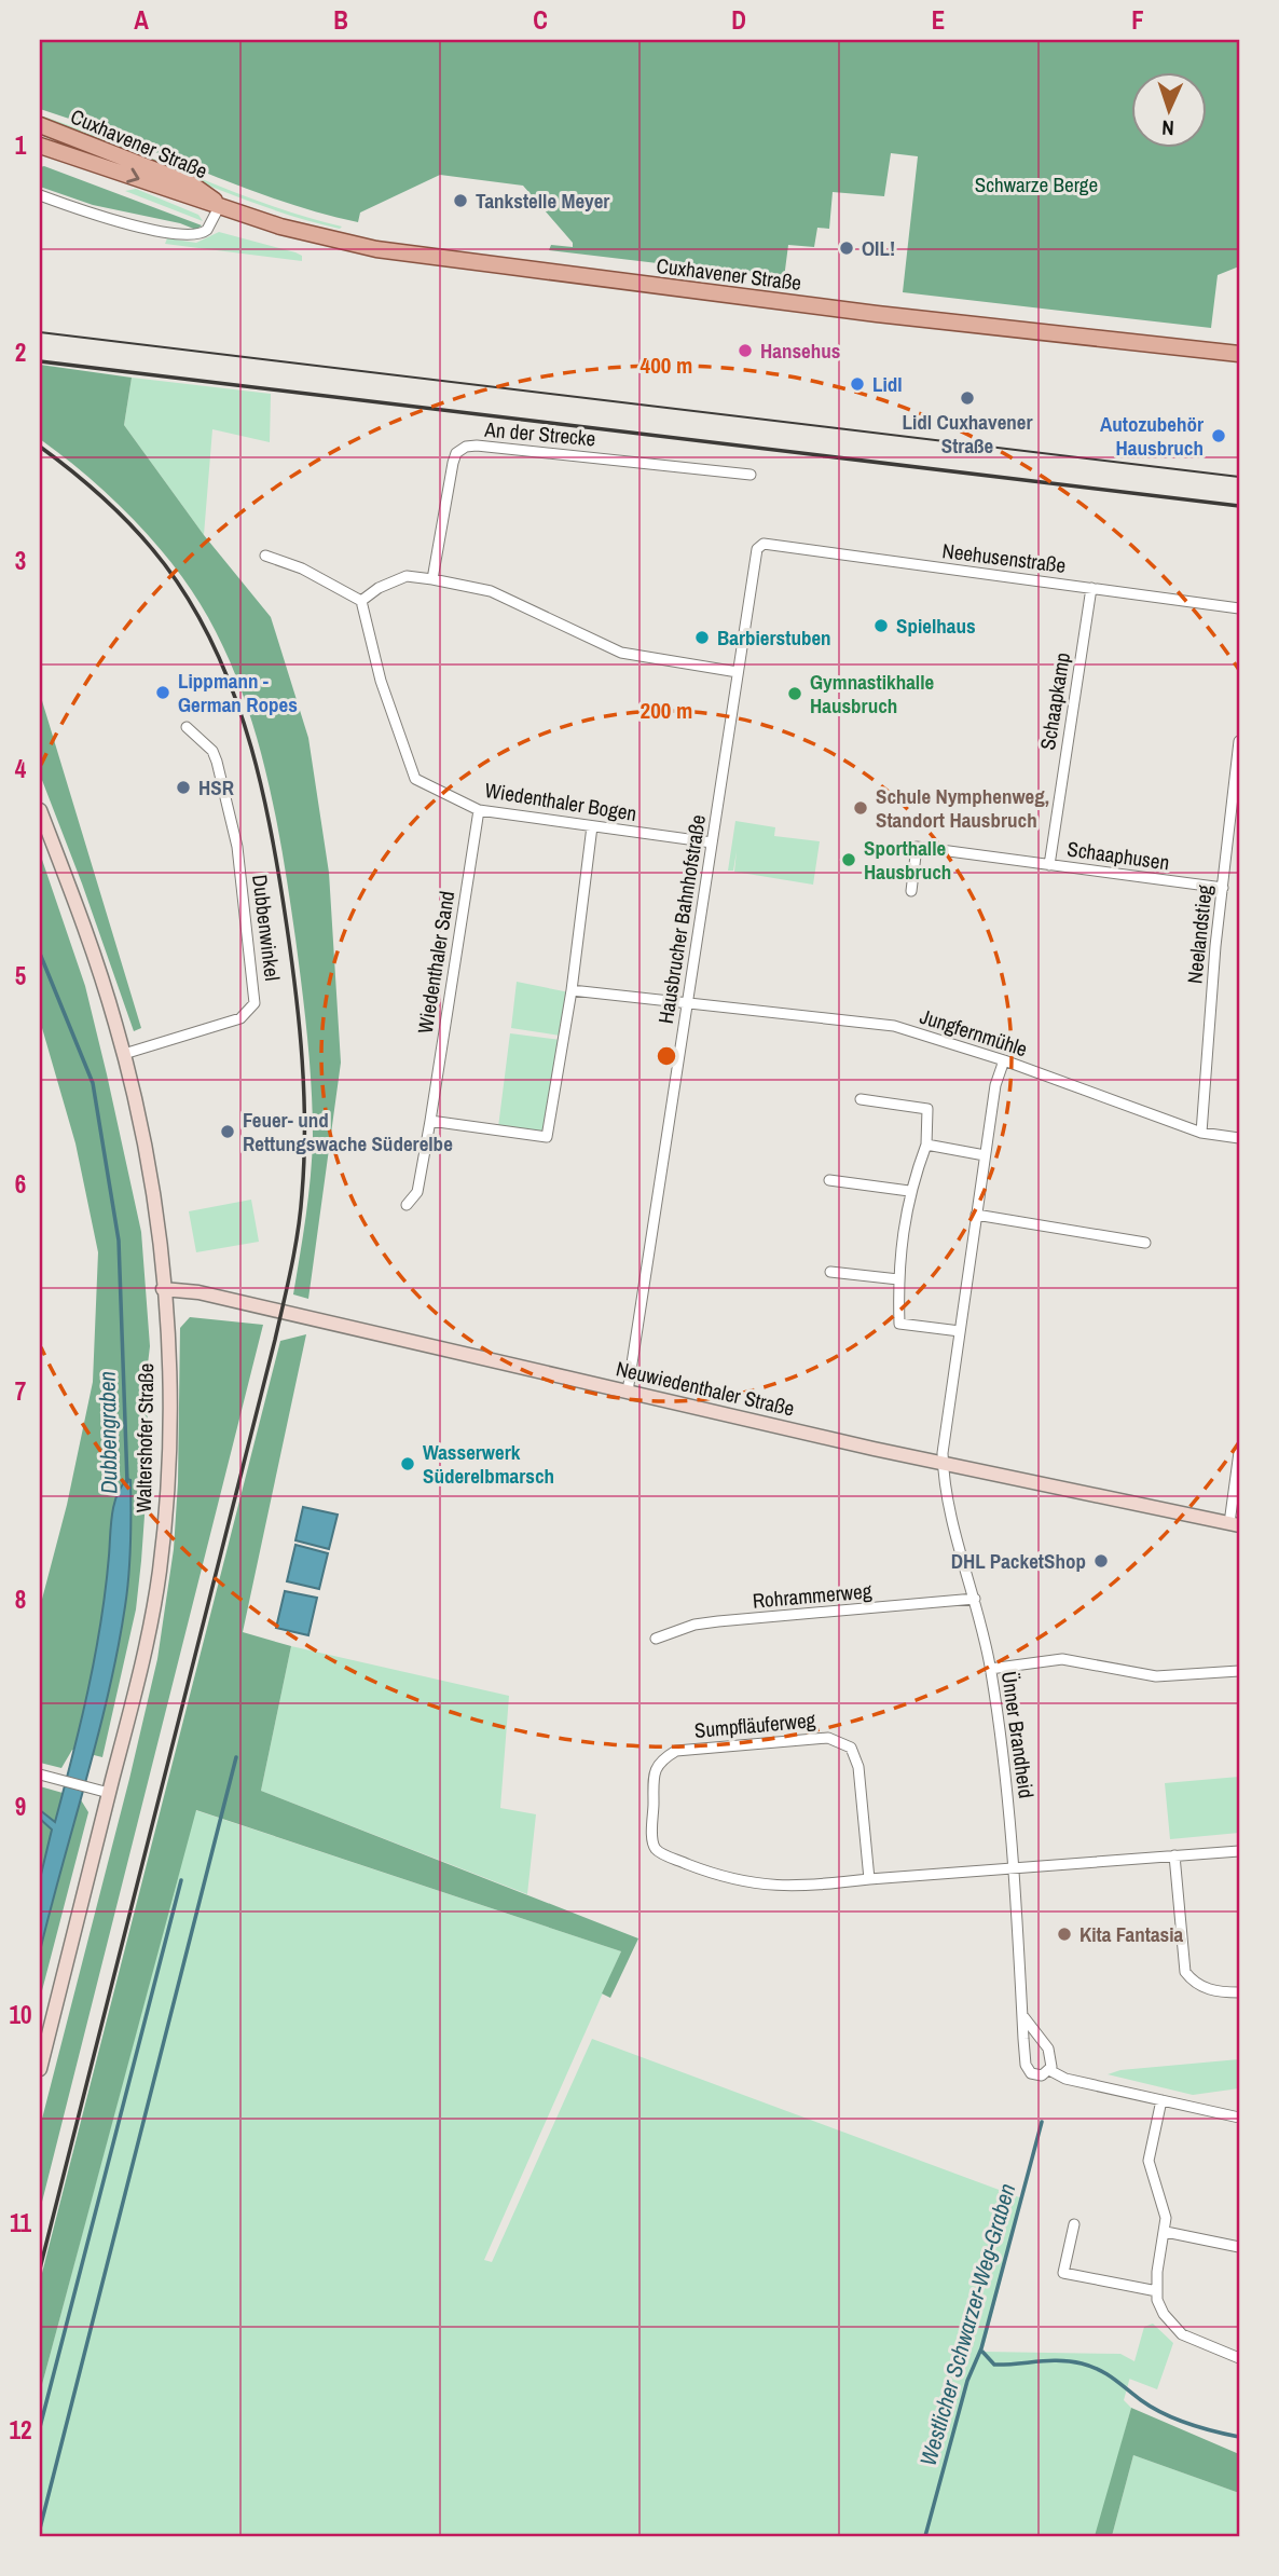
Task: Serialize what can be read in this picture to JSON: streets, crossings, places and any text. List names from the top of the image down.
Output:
{
  "streets": {
    "main road": ["Cuxhavener Straße", "Neuwiedenthaler Straße", "Waltershofer Straße"],
    "street": [
      "An der Strecke",
      "Neehusenstraße",
      "Schaapkamp",
      "Wiedenthaler Bogen",
      "Schaaphusen",
      "Hausbrucher Bahnhofstraße",
      "Dubbenwinkel",
      "Neelandstieg",
      "Wiedenthaler Sand",
      "Jungfernmühle",
      "Rohrammerweg",
      "Sumpfläuferweg",
      "Ünner Brandheid"
    ]
  },
  "crossings": [
    ["Neehusenstraße", "Schaapkamp"],
    ["Neehusenstraße", "Hausbrucher Bahnhofstraße"],
    ["Schaapkamp", "Schaaphusen"],
    ["Wiedenthaler Bogen", "Hausbrucher Bahnhofstraße"],
    ["Wiedenthaler Bogen", "Wiedenthaler Sand"],
    ["Schaaphusen", "Neelandstieg"],
    ["Hausbrucher Bahnhofstraße", "Jungfernmühle"],
    ["Hausbrucher Bahnhofstraße", "Neuwiedenthaler Straße"],
    ["Dubbenwinkel", "Waltershofer Straße"],
    ["Neelandstieg", "Jungfernmühle"],
    ["Jungfernmühle", "Ünner Brandheid"],
    ["Neuwiedenthaler Straße", "Waltershofer Straße"],
    ["Neuwiedenthaler Straße", "Ünner Brandheid"],
    ["Rohrammerweg", "Ünner Brandheid"],
    ["Sumpfläuferweg", "Ünner Brandheid"]
  ],
  "water": ["Dubbengraben", "Westlicher Schwarzer-Weg-Graben"],
  "parks": ["Schwarze Berge"],
  "places": [
    "Tankstelle Meyer",
    "OIL!",
    "Hansehus",
    "Lidl",
    "Lidl Cuxhavener Straße",
    "Autozubehör Hausbruch",
    "Spielhaus",
    "Barbierstuben",
    "Lippmann - German Ropes",
    "Gymnastikhalle Hausbruch",
    "HSR",
    "Schule Nymphenweg, Standort Hausbruch",
    "Sporthalle Hausbruch",
    "Feuer- und Rettungswache Süderelbe",
    "Wasserwerk Süderelbmarsch",
    "DHL PacketShop",
    "Kita Fantasia"
  ],
  "north": "bottom",
  "grid": {
    "columns": [
      "A",
      "B",
      "C",
      "D",
      "E",
      "F"
    ],
    "rows": [
      "1",
      "2",
      "3",
      "4",
      "5",
      "6",
      "7",
      "8",
      "9",
      "10",
      "11",
      "12"
    ]
  },
  "rings": ["400 m", "200 m"]
}
